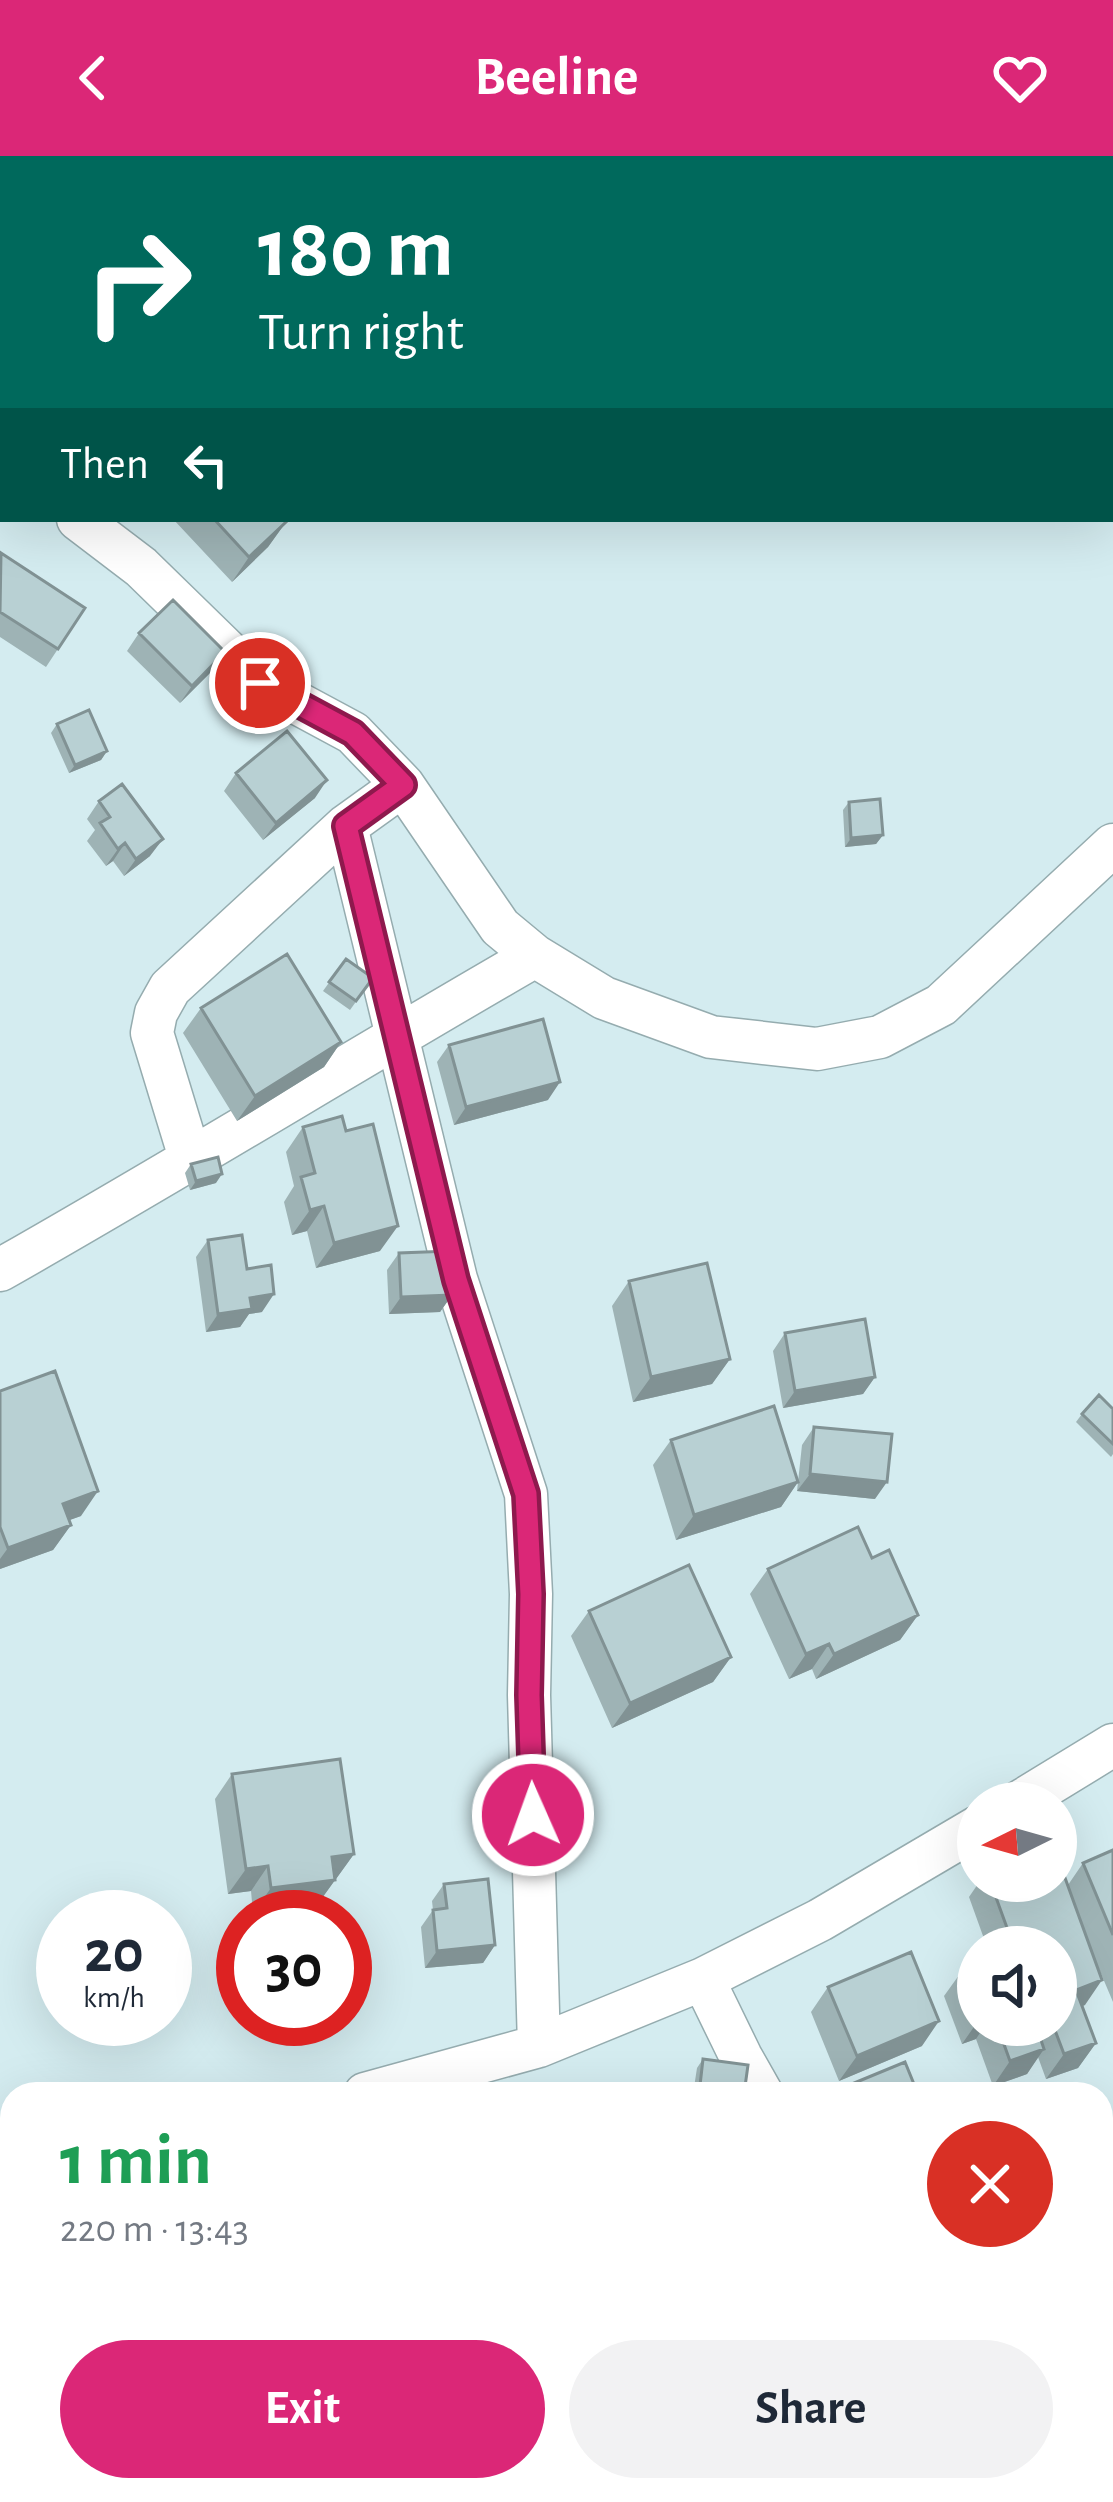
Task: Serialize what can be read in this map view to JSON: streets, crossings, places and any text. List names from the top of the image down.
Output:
{
  "north": "left",
  "page": {
    "header": "Beeline",
    "turn": ["180 m", "Turn right"],
    "then": "Then",
    "speed": "20 km/h",
    "limit": "30",
    "heading": ["1 min", "220 m · 13:43"],
    "buttons": ["Exit", "Share"]
  }
}
